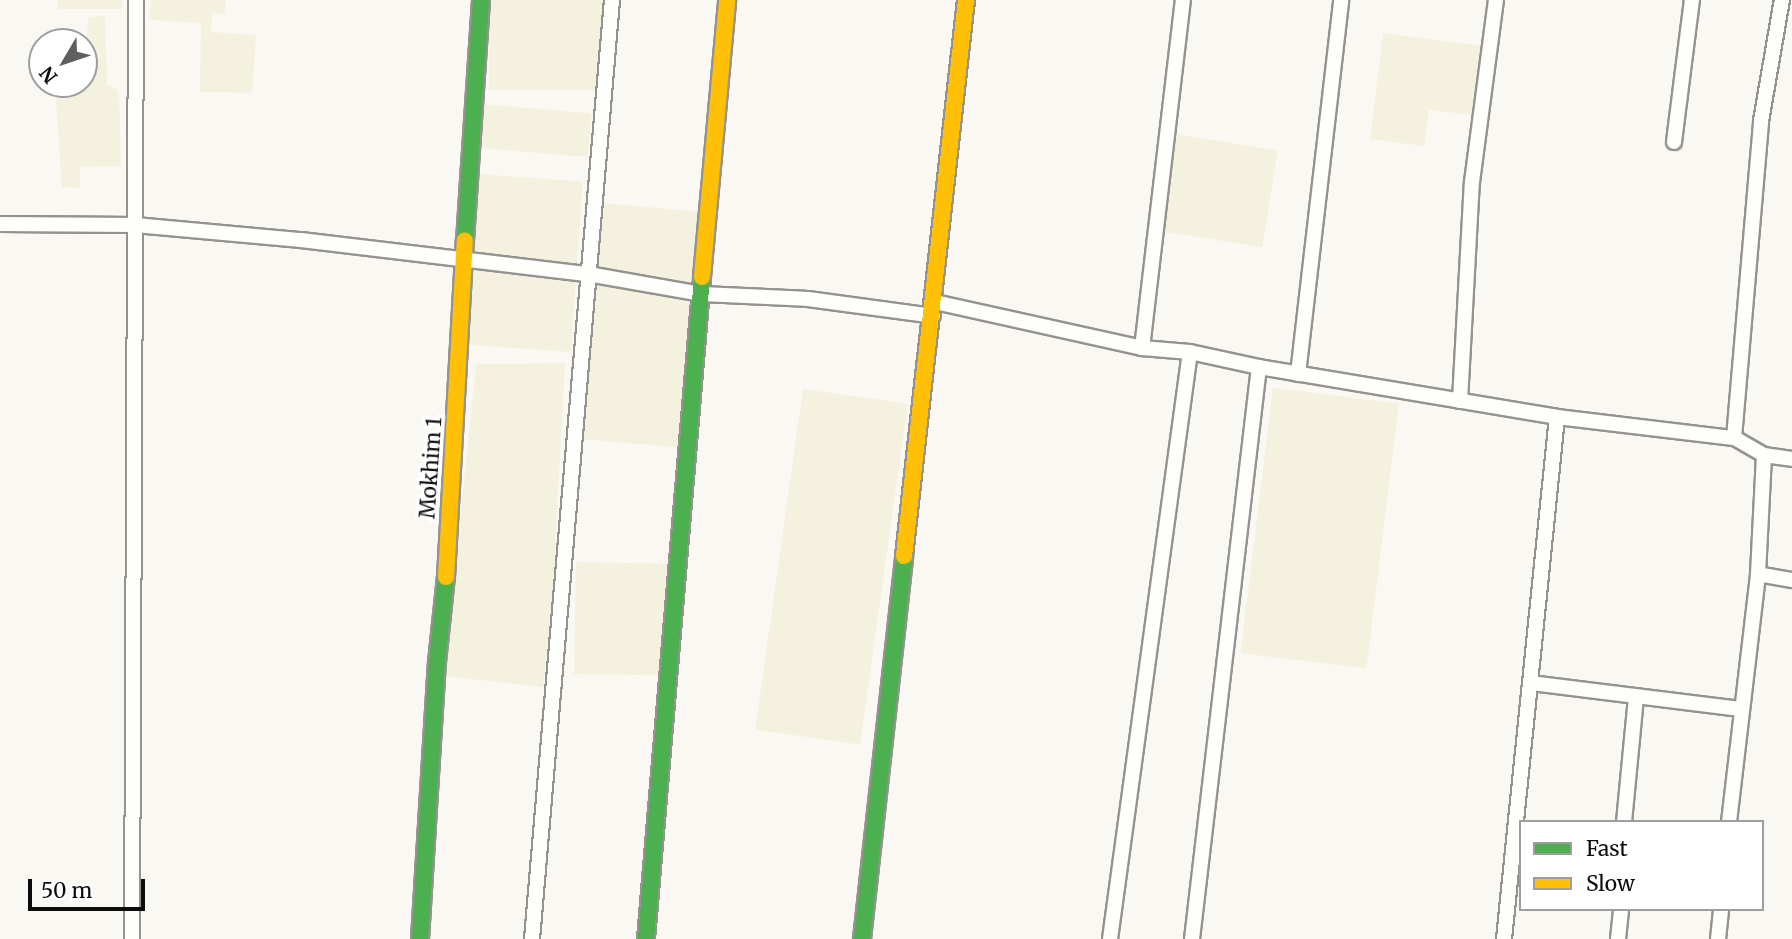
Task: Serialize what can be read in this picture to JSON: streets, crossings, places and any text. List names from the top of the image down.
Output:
{
  "streets": {
    "street": ["Mokhim 1"]
  },
  "legend": ["Fast", "Slow"],
  "scale_bar": "50 m",
  "north": "bottom left"
}
